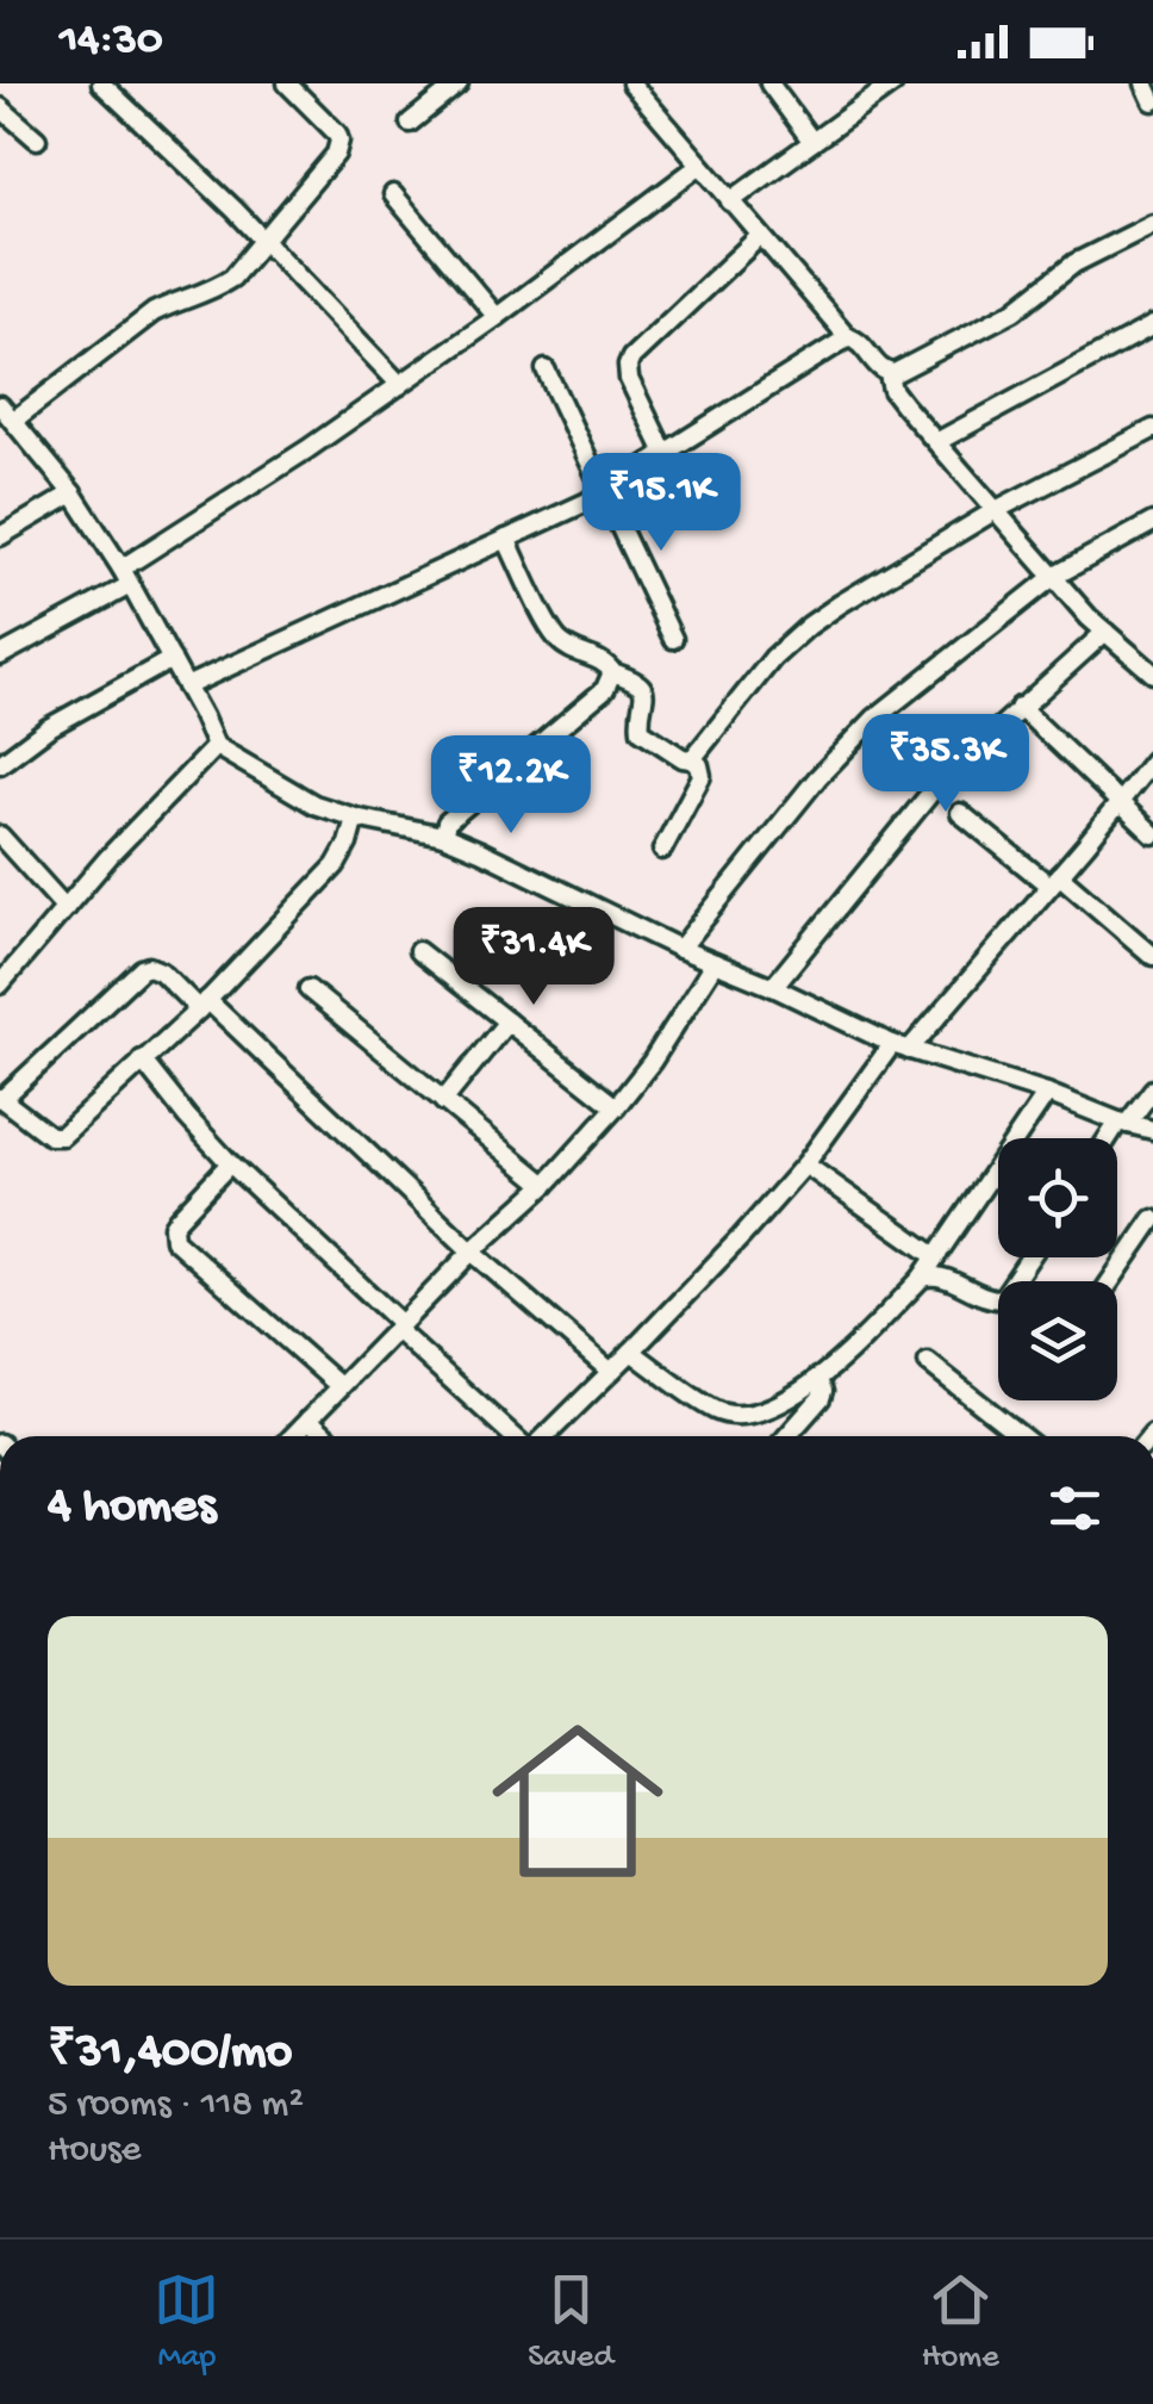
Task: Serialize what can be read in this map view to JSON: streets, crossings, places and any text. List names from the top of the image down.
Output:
{
  "page": {
    "status": "14:30",
    "price": [
      "₹15.1K",
      "₹35.3K",
      "₹12.2K",
      "₹31.4K"
    ],
    "heading": "4 homes",
    "list": [
      {
        "name": "₹31,400/mo",
        "note": "5 rooms · 118 m² · House"
      }
    ],
    "tabs": ["Map", "Saved", "Home"]
  }
}
